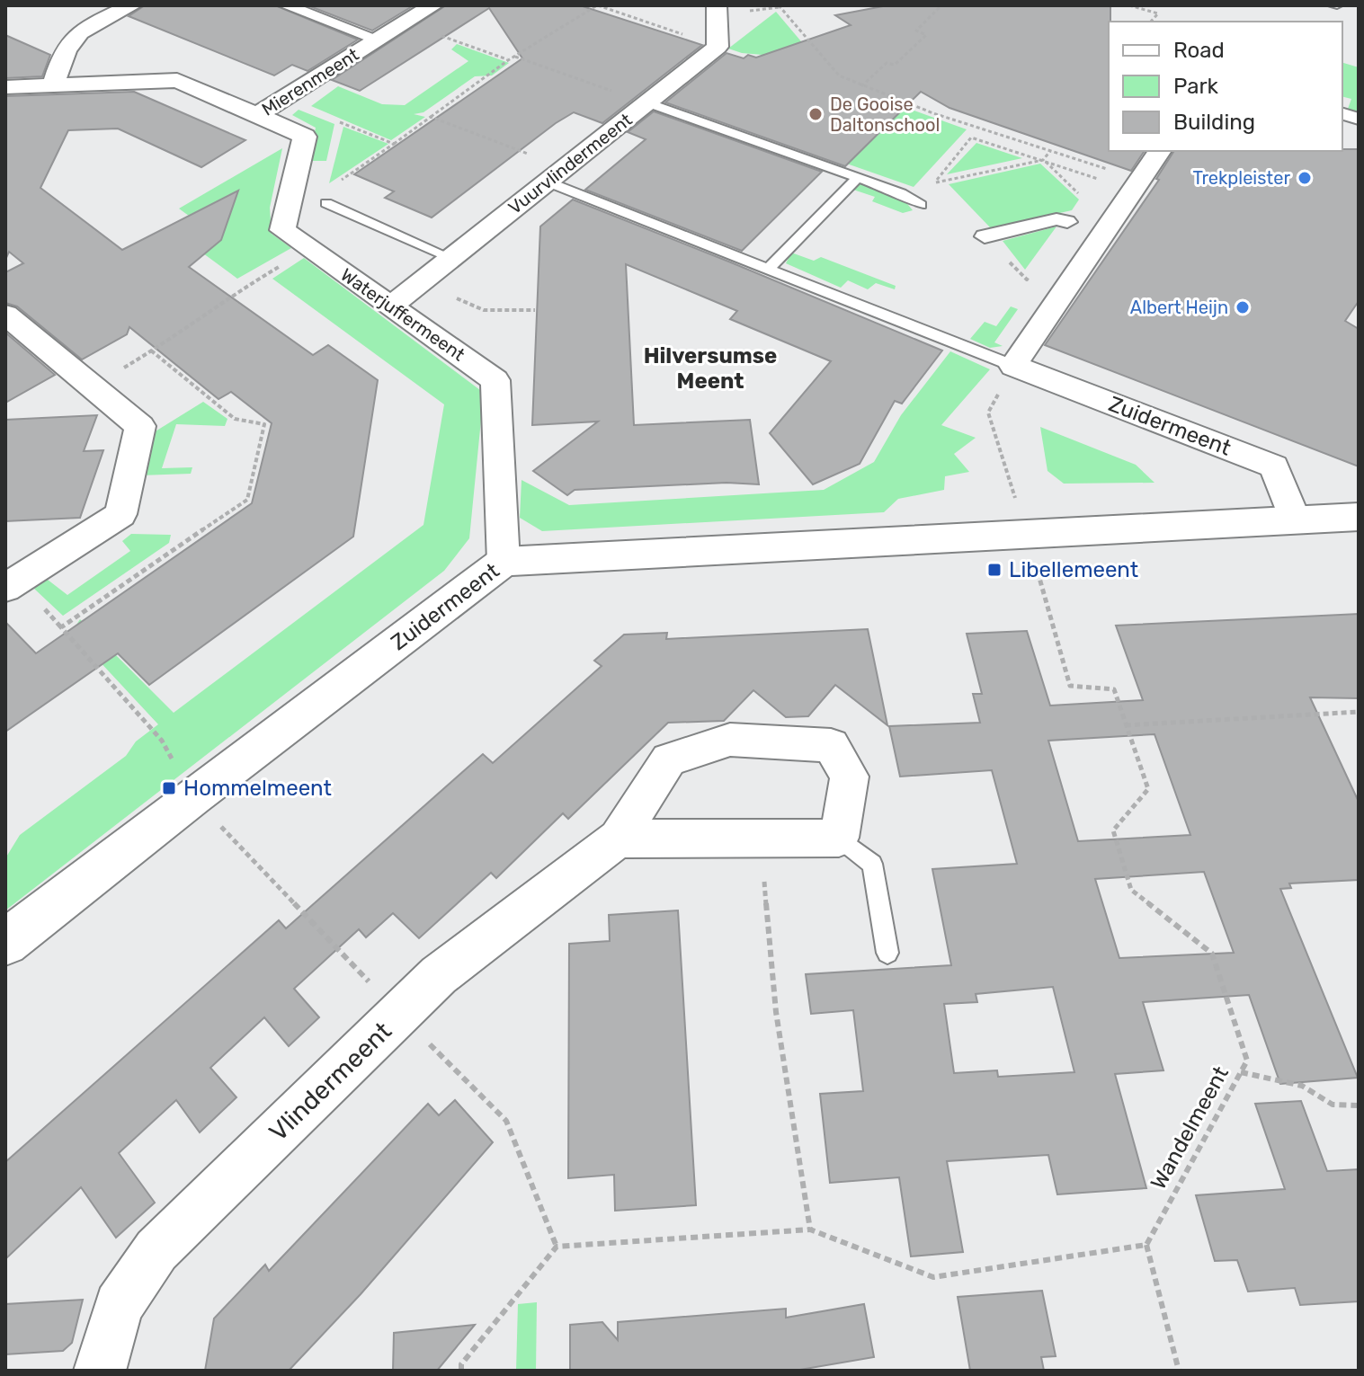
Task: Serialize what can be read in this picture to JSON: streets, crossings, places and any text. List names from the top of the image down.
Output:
{
  "streets": {
    "street": [
      "Mierenmeent",
      "Vuurvlindermeent",
      "Waterjuffermeent",
      "Zuidermeent",
      "Vlindermeent"
    ],
    "path": ["Wandelmeent"]
  },
  "crossings": [
    ["Mierenmeent", "Waterjuffermeent"],
    ["Vuurvlindermeent", "Waterjuffermeent"],
    ["Vuurvlindermeent", "Zuidermeent"],
    ["Waterjuffermeent", "Zuidermeent"],
    ["Zuidermeent", "Wandelmeent"]
  ],
  "districts": ["Hilversumse Meent"],
  "places": {
    "other": ["De Gooise Daltonschool", "Trekpleister", "Albert Heijn"],
    "transit": ["Libellemeent", "Hommelmeent"]
  },
  "legend": ["Road", "Park", "Building"]
}
